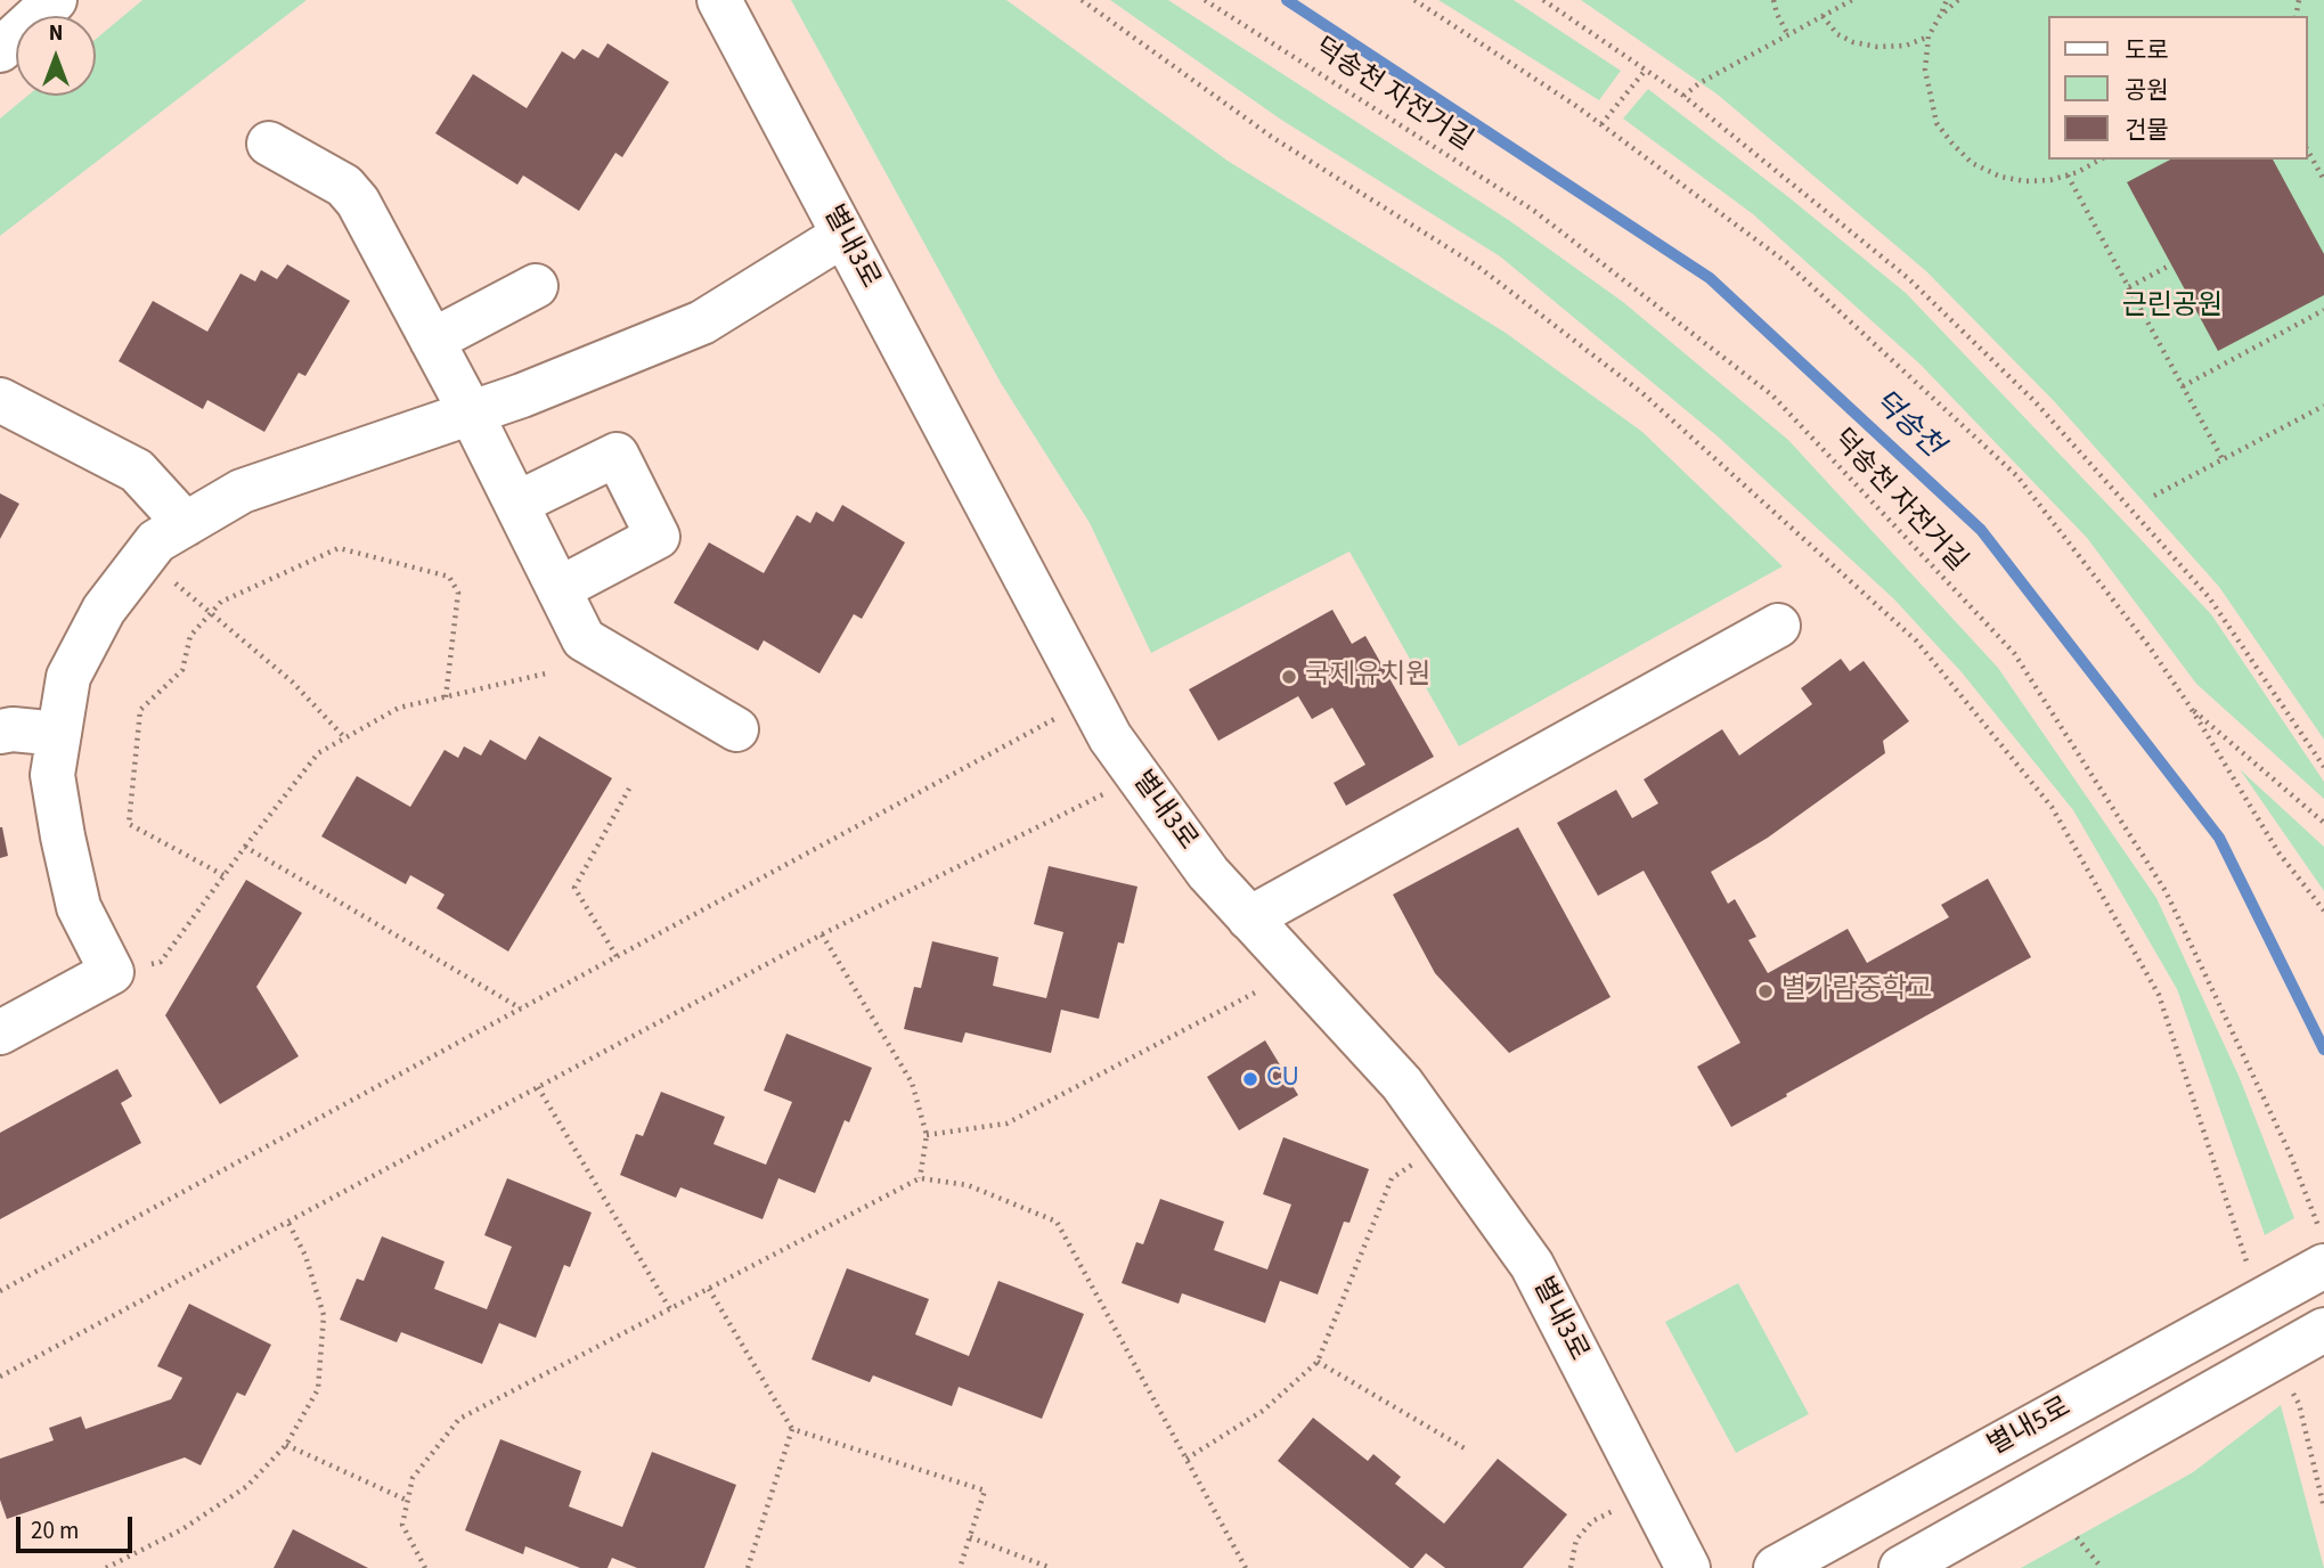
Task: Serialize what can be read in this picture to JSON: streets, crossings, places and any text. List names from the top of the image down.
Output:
{
  "streets": {
    "main road": ["별내3로", "별내5로"],
    "path": ["덕송천 자전거길"]
  },
  "crossings": [
    ["덕송천 자전거길", "별내5로"]
  ],
  "water": ["덕송천"],
  "parks": ["근린공원"],
  "places": ["국제유치원", "별가람중학교", "CU"],
  "legend": ["도로", "공원", "건물"],
  "scale_bar": "20 m",
  "north": "top"
}
